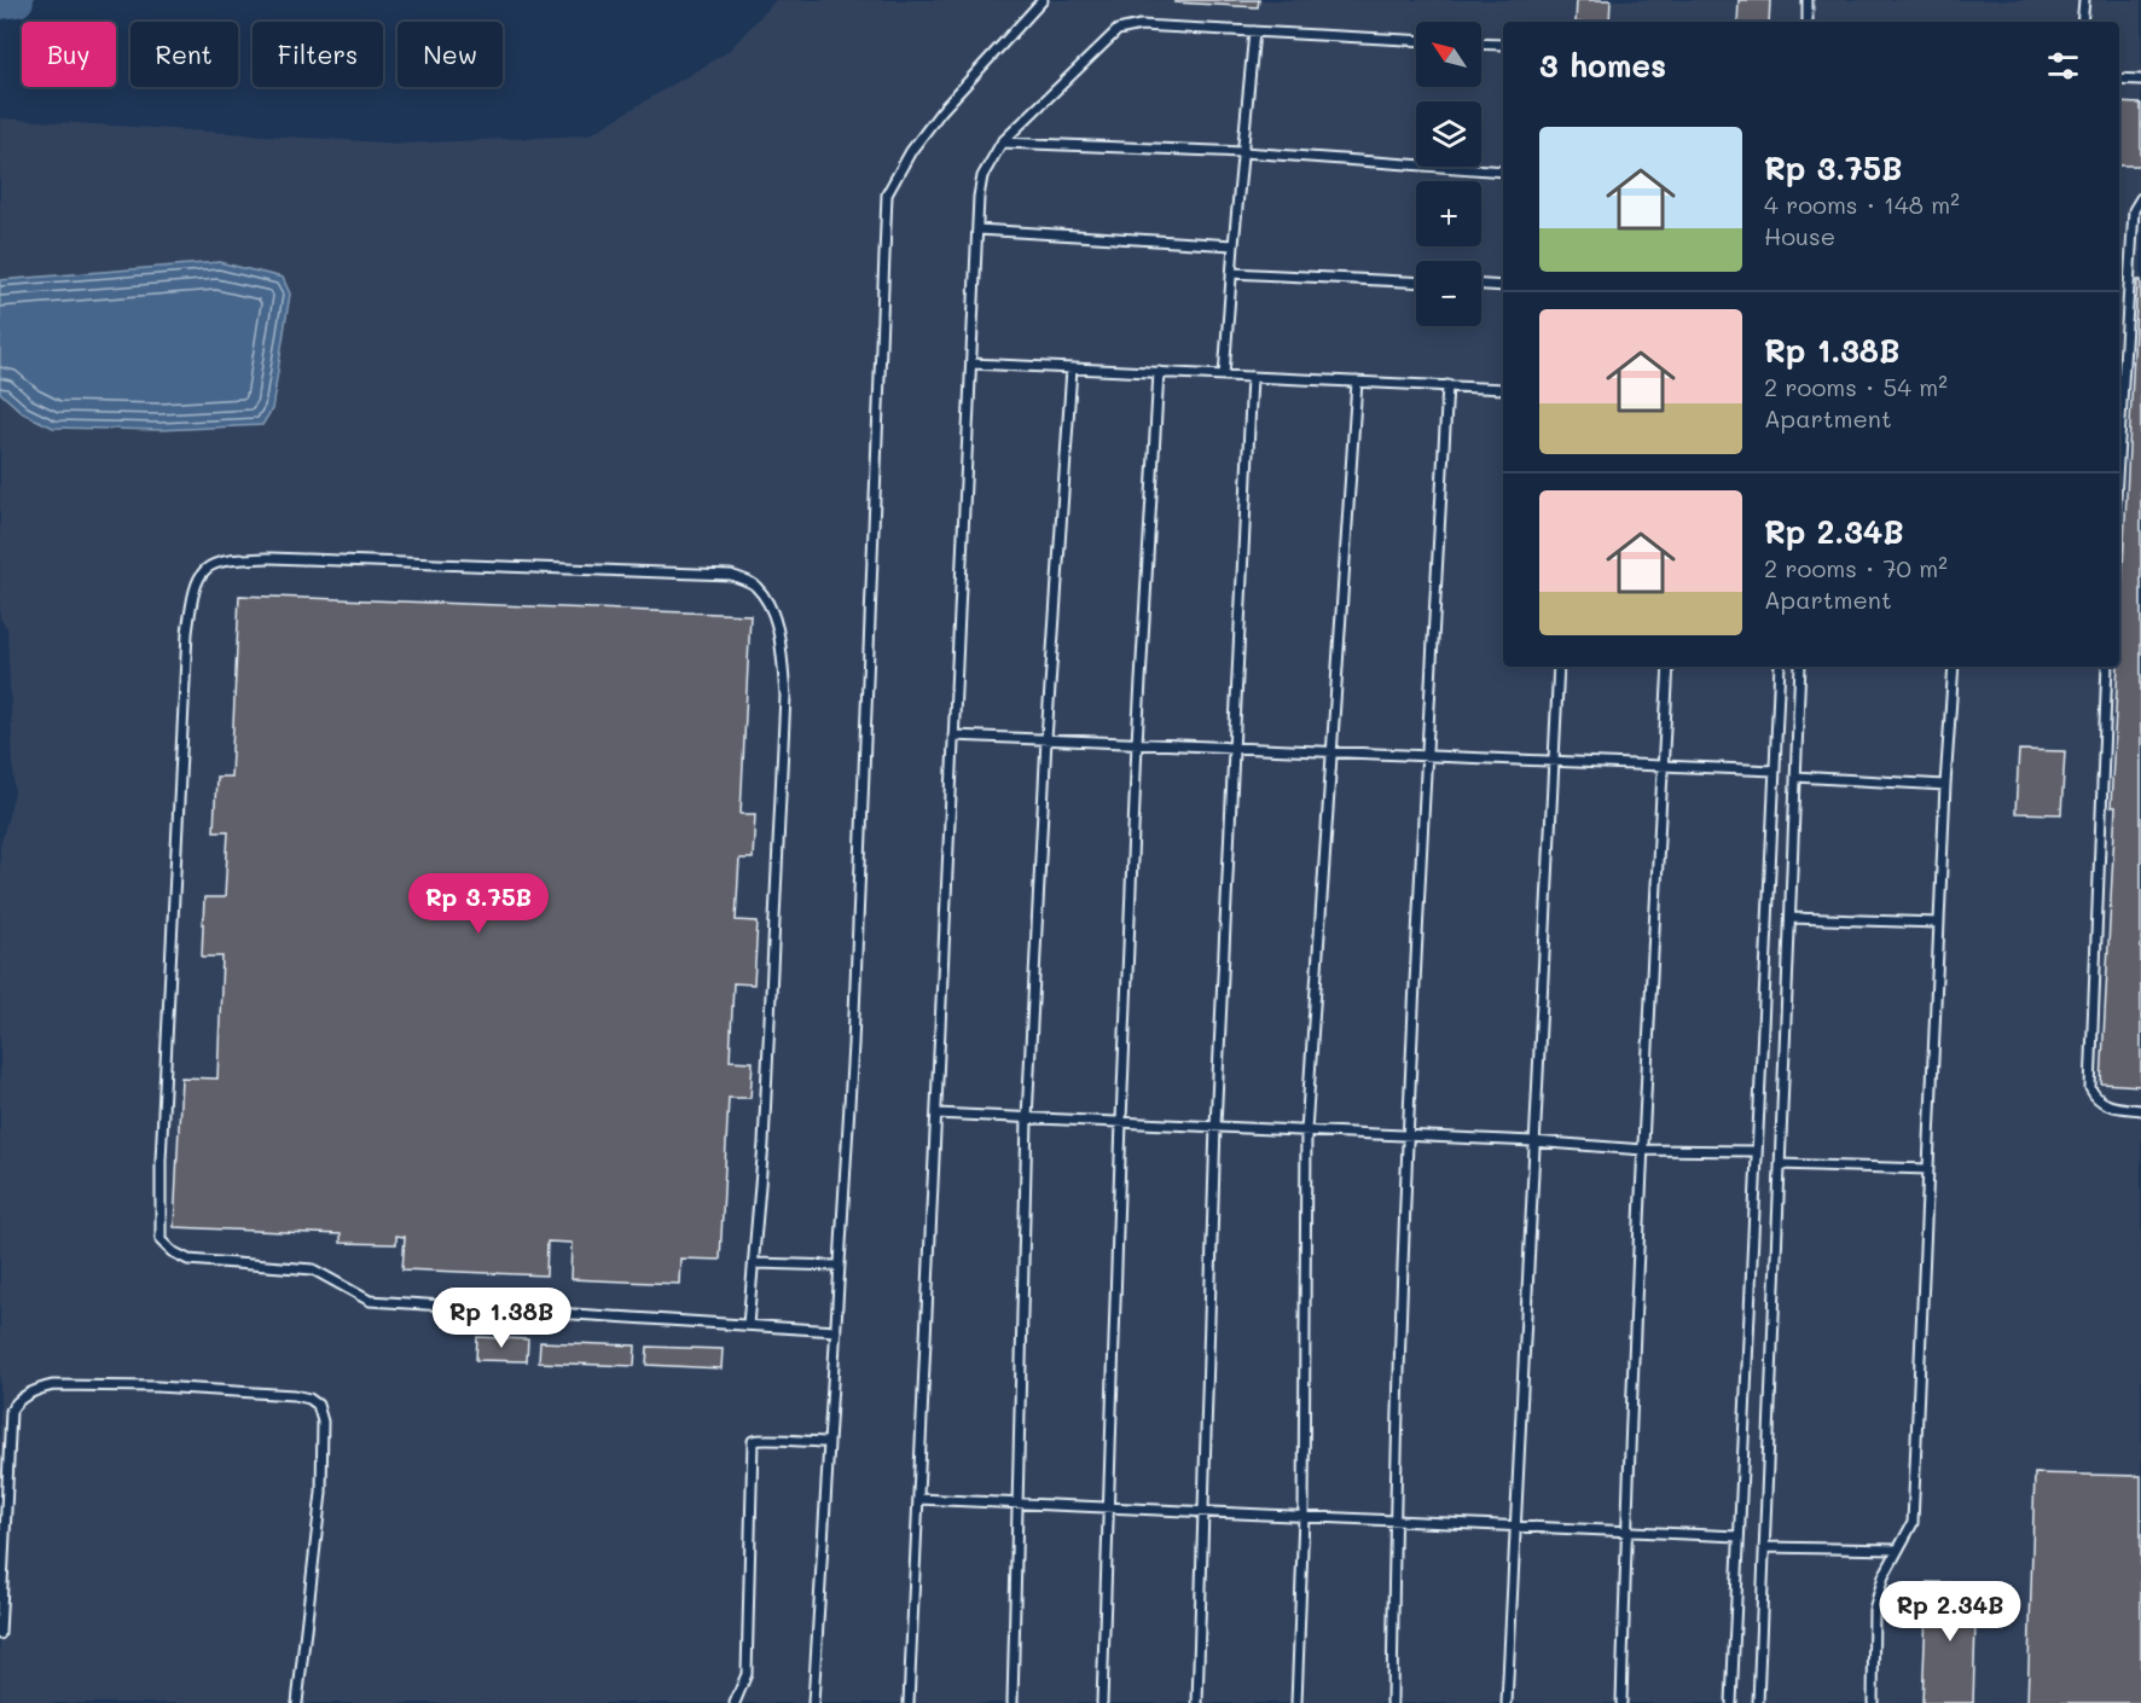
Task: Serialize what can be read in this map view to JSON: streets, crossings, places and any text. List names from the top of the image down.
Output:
{
  "north": "top left",
  "page": {
    "map_buttons": ["+", "−"],
    "chip": [
      "Buy",
      "Rent",
      "Filters",
      "New"
    ],
    "heading": "3 homes",
    "list": [
      {
        "name": "Rp 3.75B",
        "note": "4 rooms · 148 m² · House"
      },
      {
        "name": "Rp 1.38B",
        "note": "2 rooms · 54 m² · Apartment"
      },
      {
        "name": "Rp 2.34B",
        "note": "2 rooms · 70 m² · Apartment"
      }
    ],
    "price": ["Rp 3.75B", "Rp 1.38B", "Rp 2.34B"]
  }
}
